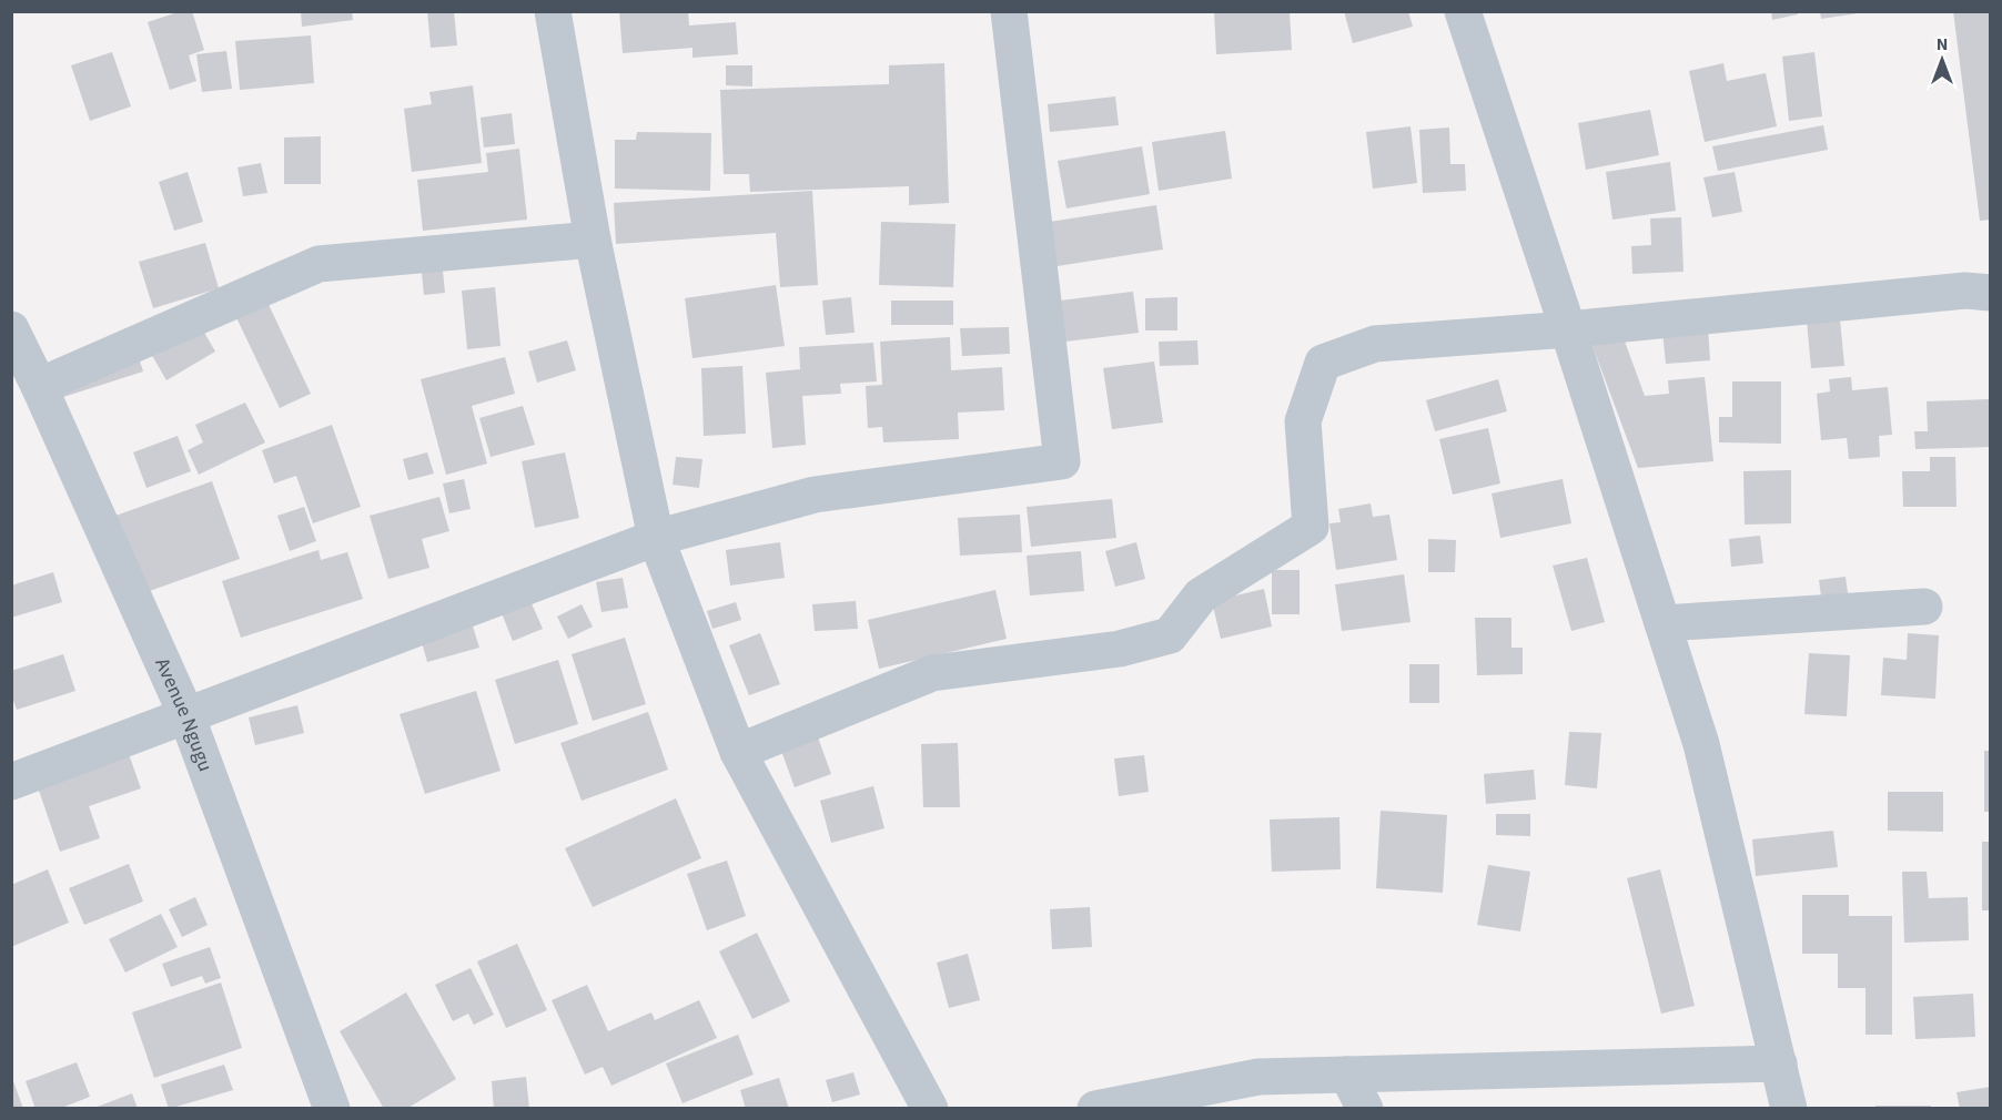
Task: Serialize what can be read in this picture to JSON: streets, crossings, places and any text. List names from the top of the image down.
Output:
{
  "streets": {
    "street": ["Avenue Ngugu"]
  },
  "north": "top"
}
